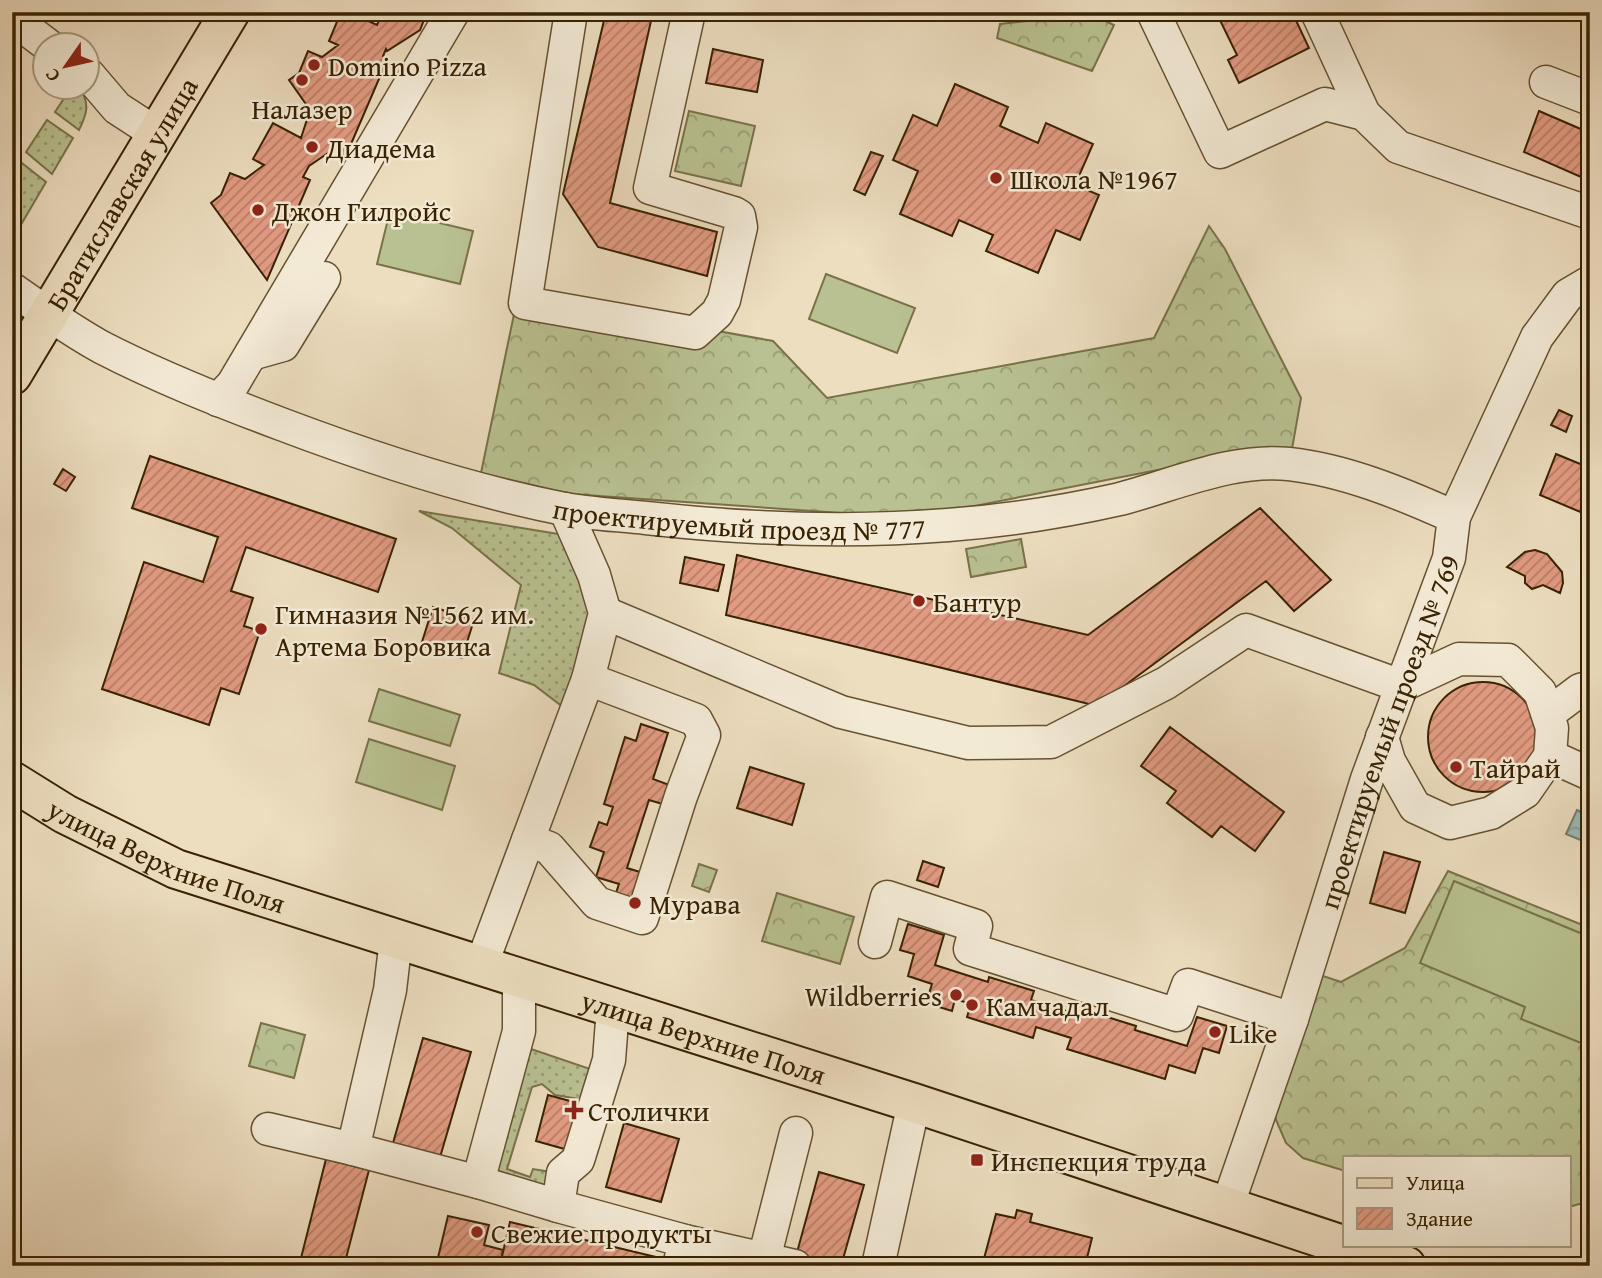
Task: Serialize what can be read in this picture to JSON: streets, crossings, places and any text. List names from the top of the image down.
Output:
{
  "streets": {
    "main road": ["Братиславская улица", "улица Верхние Поля"],
    "street": ["проектируемый проезд № 777", "проектируемый проезд № 769"]
  },
  "crossings": [
    ["Братиславская улица", "проектируемый проезд № 777"],
    ["проектируемый проезд № 777", "проектируемый проезд № 769"],
    ["проектируемый проезд № 769", "улица Верхние Поля"]
  ],
  "places": {
    "other": [
      "Domino Pizza",
      "Налазер",
      "Диадема",
      "Школа №1967",
      "Джон Гилройс",
      "Бантур",
      "Гимназия №1562 им. Артема Боровика",
      "Тайрай",
      "Мурава",
      "Wildberries",
      "Камчадал",
      "Like",
      "Свежие продукты"
    ],
    "health": ["Столички"],
    "transit": ["Инспекция труда"]
  },
  "legend": ["Улица", "Здание"],
  "north": "bottom left"
}
